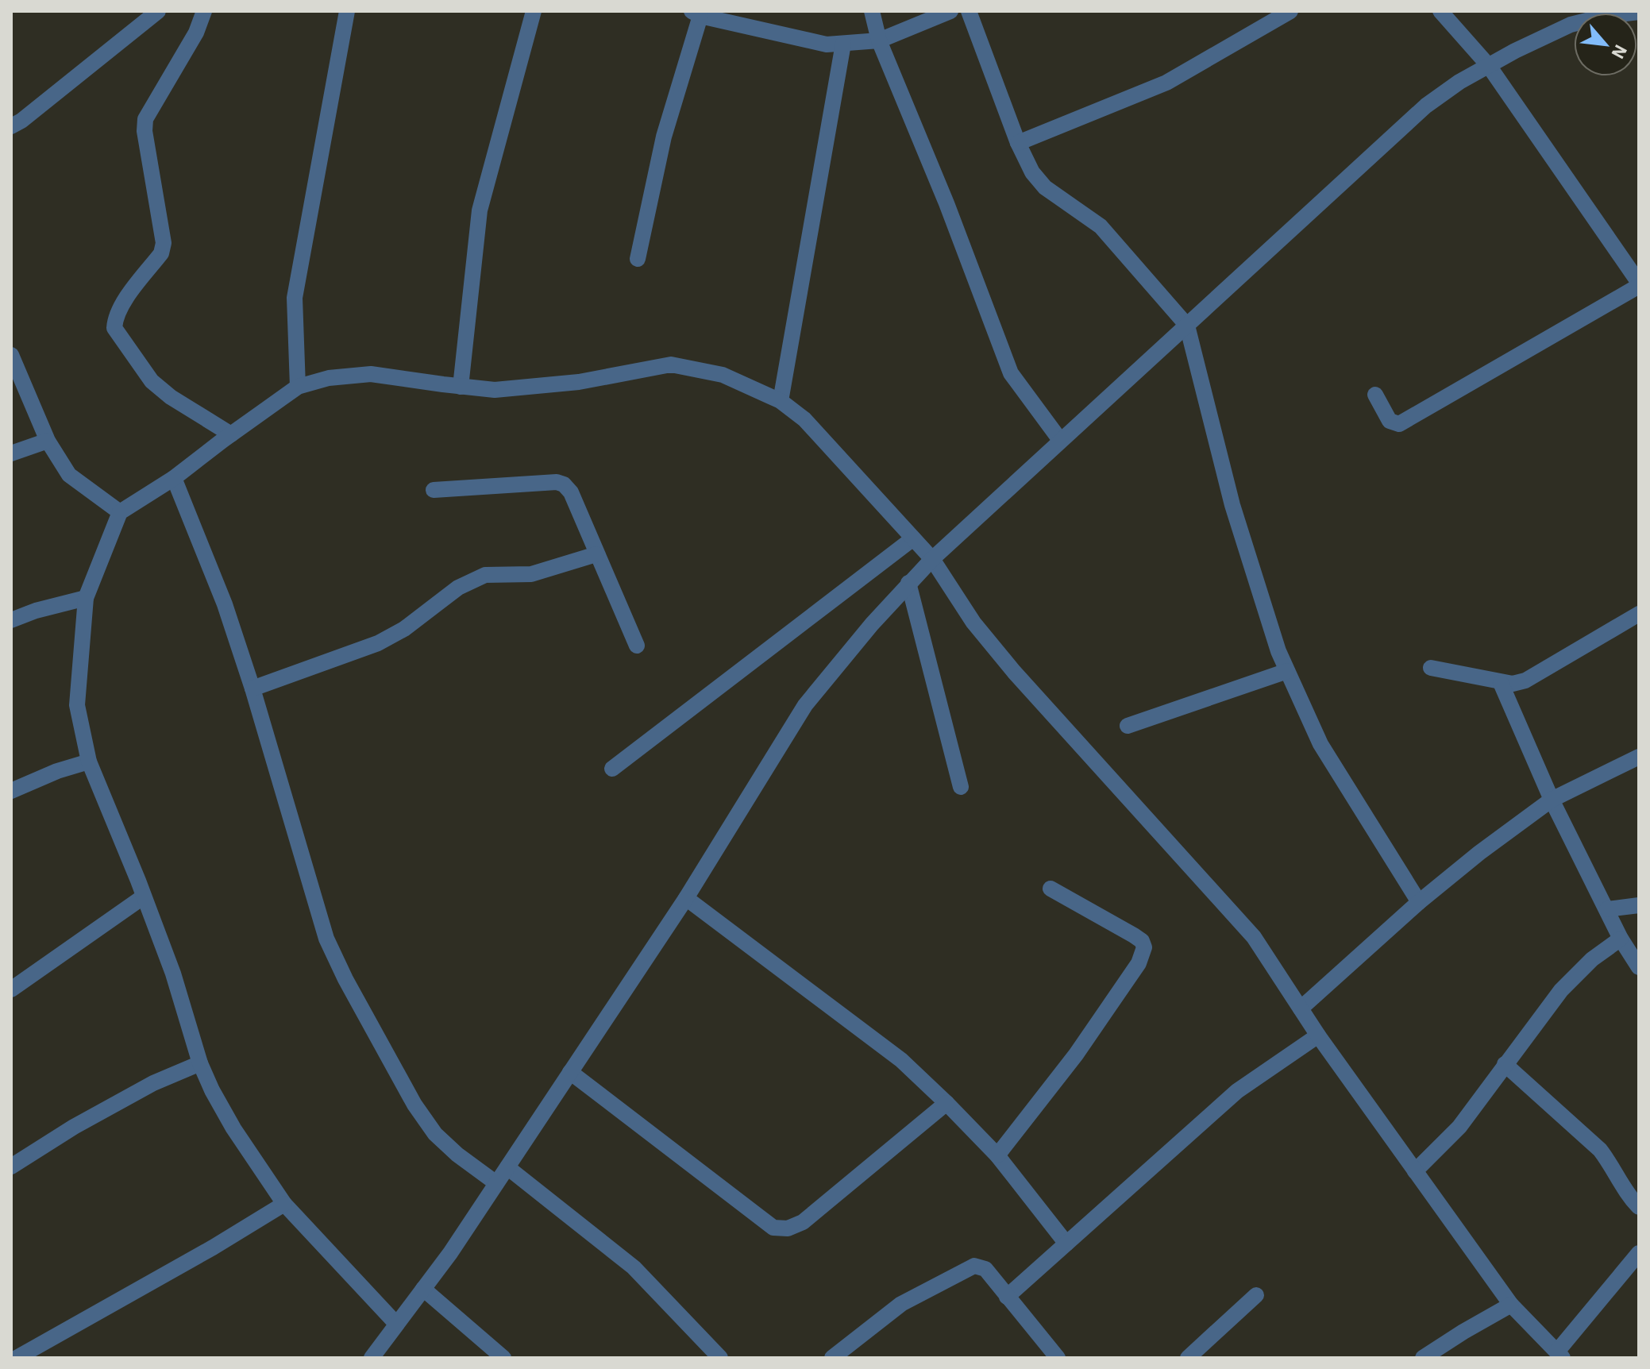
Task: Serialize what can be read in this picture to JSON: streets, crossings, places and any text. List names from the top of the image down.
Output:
{
  "north": "bottom right"
}
